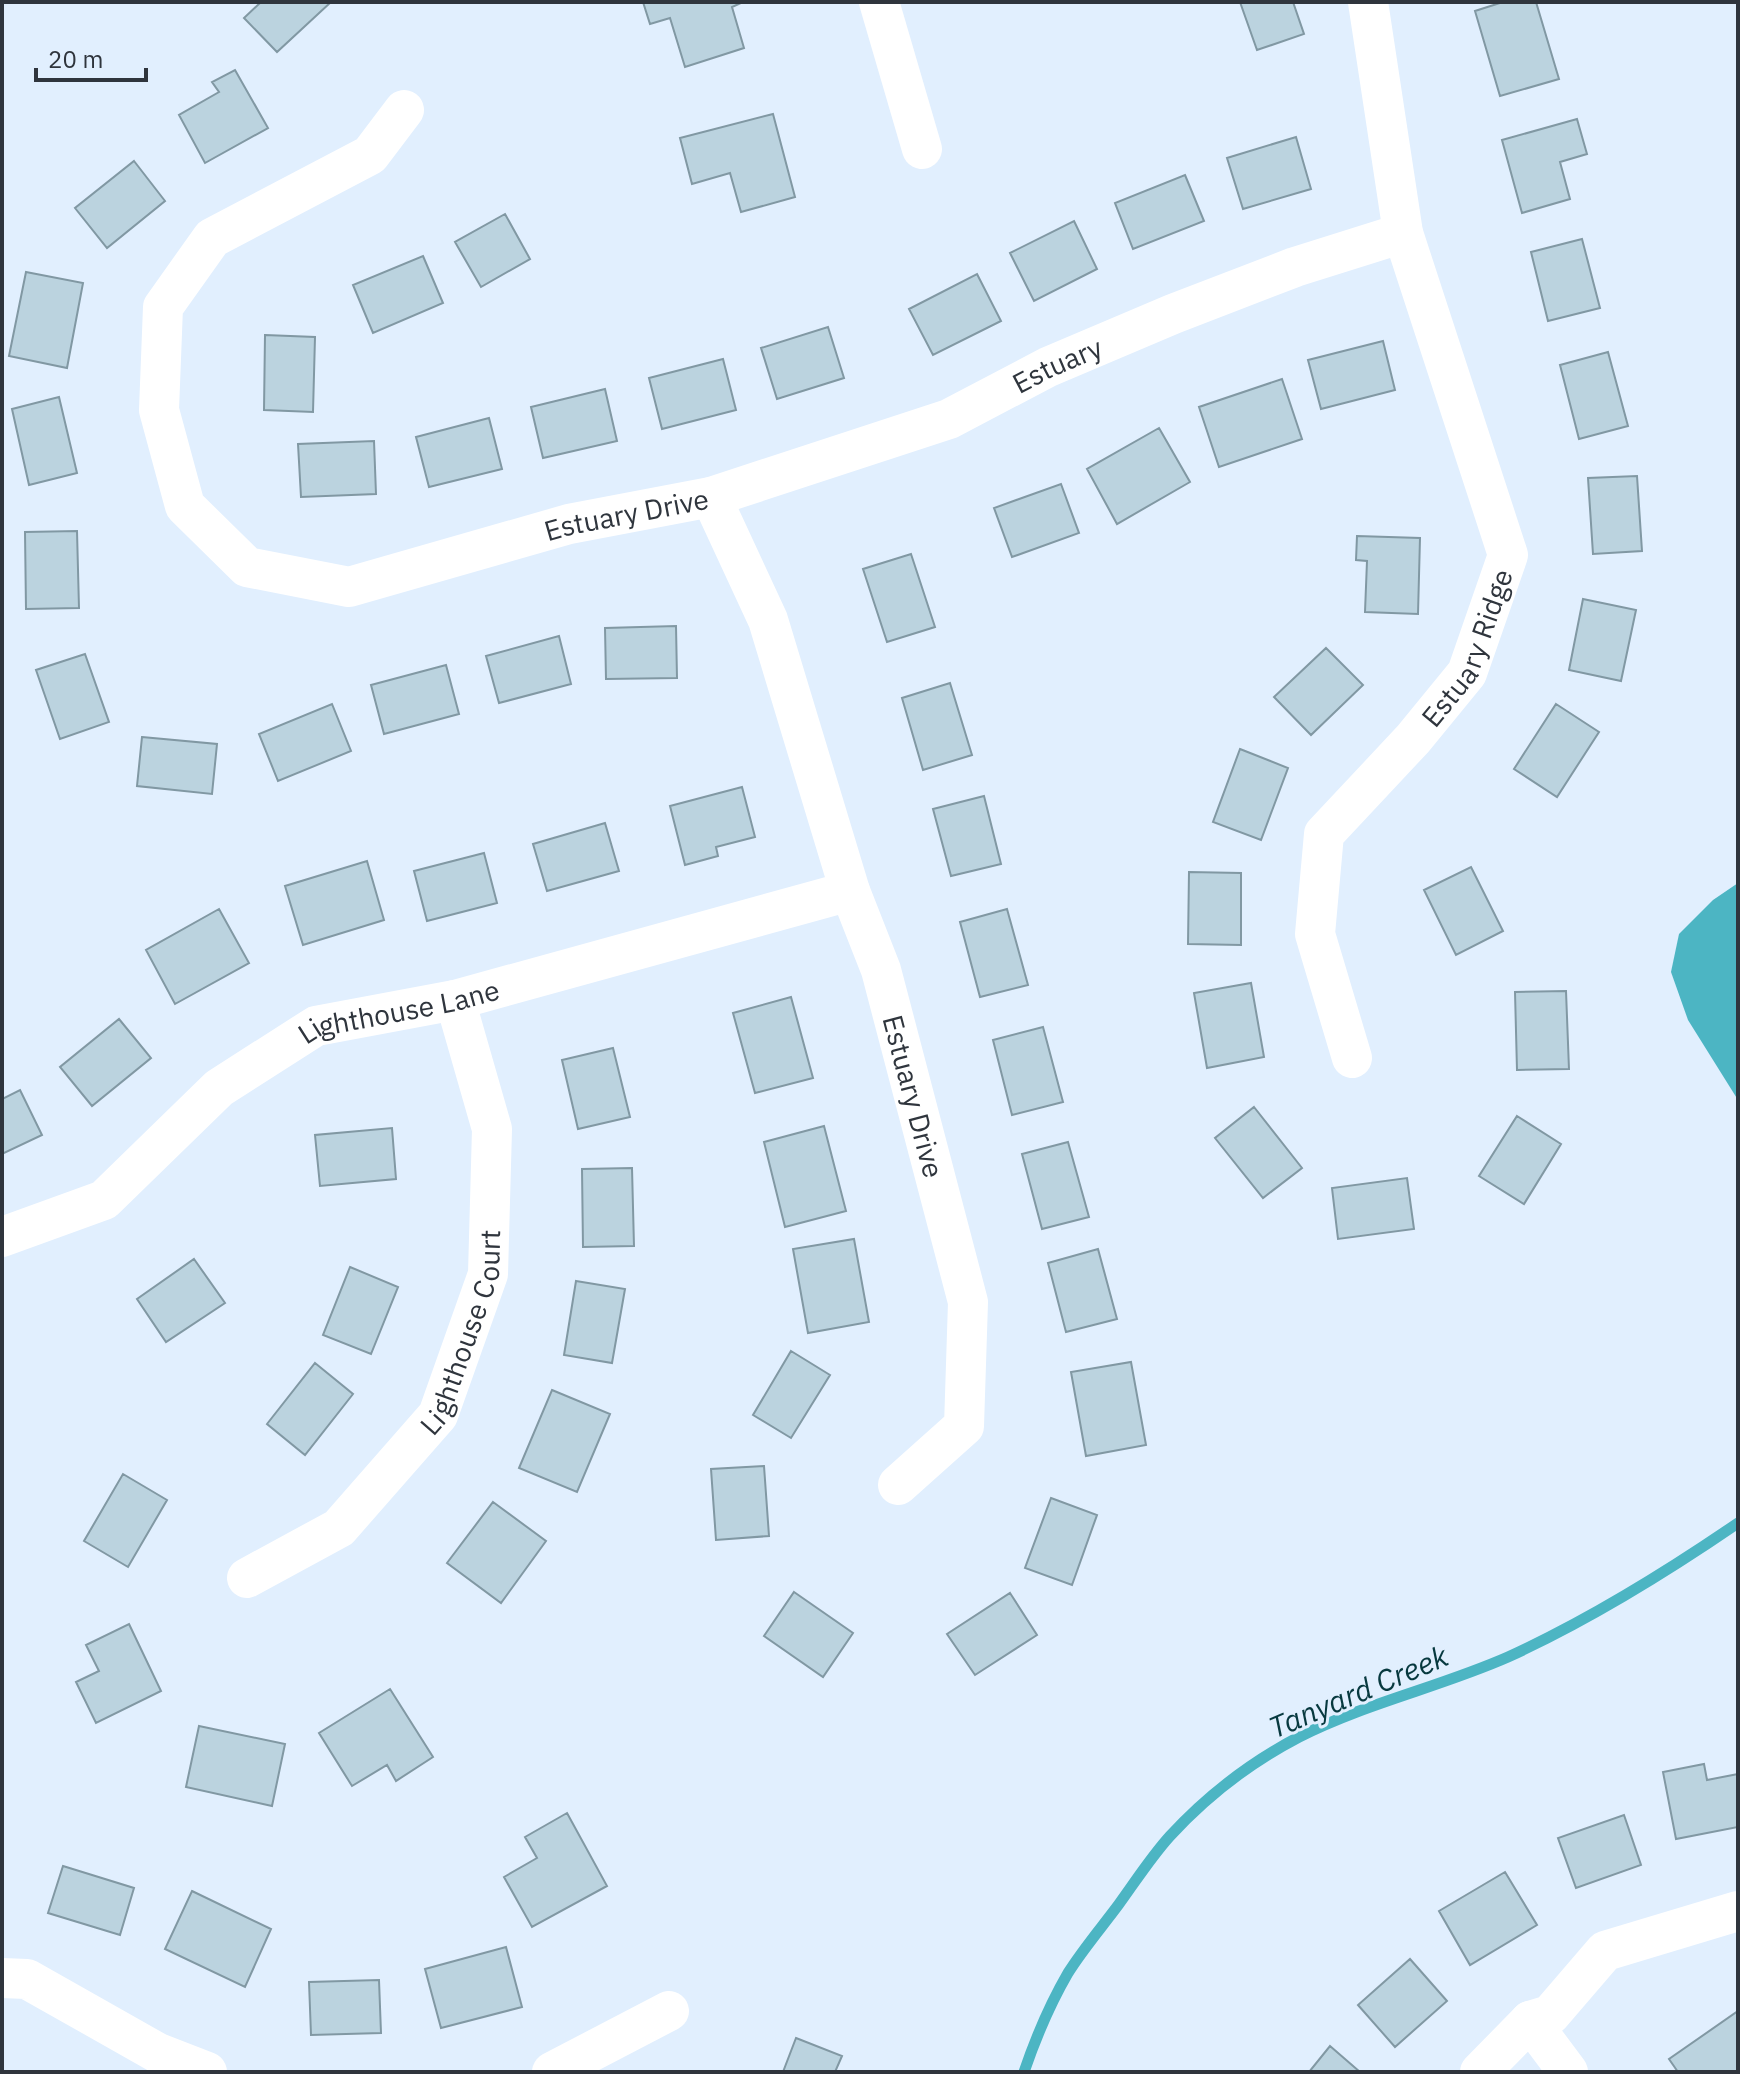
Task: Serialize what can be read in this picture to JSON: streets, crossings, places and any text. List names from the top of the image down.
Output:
{
  "streets": {
    "street": [
      "Estuary",
      "Estuary Drive",
      "Estuary Ridge",
      "Lighthouse Lane",
      "Lighthouse Court"
    ]
  },
  "crossings": [
    ["Estuary", "Estuary Drive"],
    ["Estuary", "Estuary Ridge"],
    ["Estuary Drive", "Lighthouse Lane"],
    ["Lighthouse Lane", "Lighthouse Court"]
  ],
  "water": ["Tanyard Creek"],
  "scale_bar": "20 m"
}
